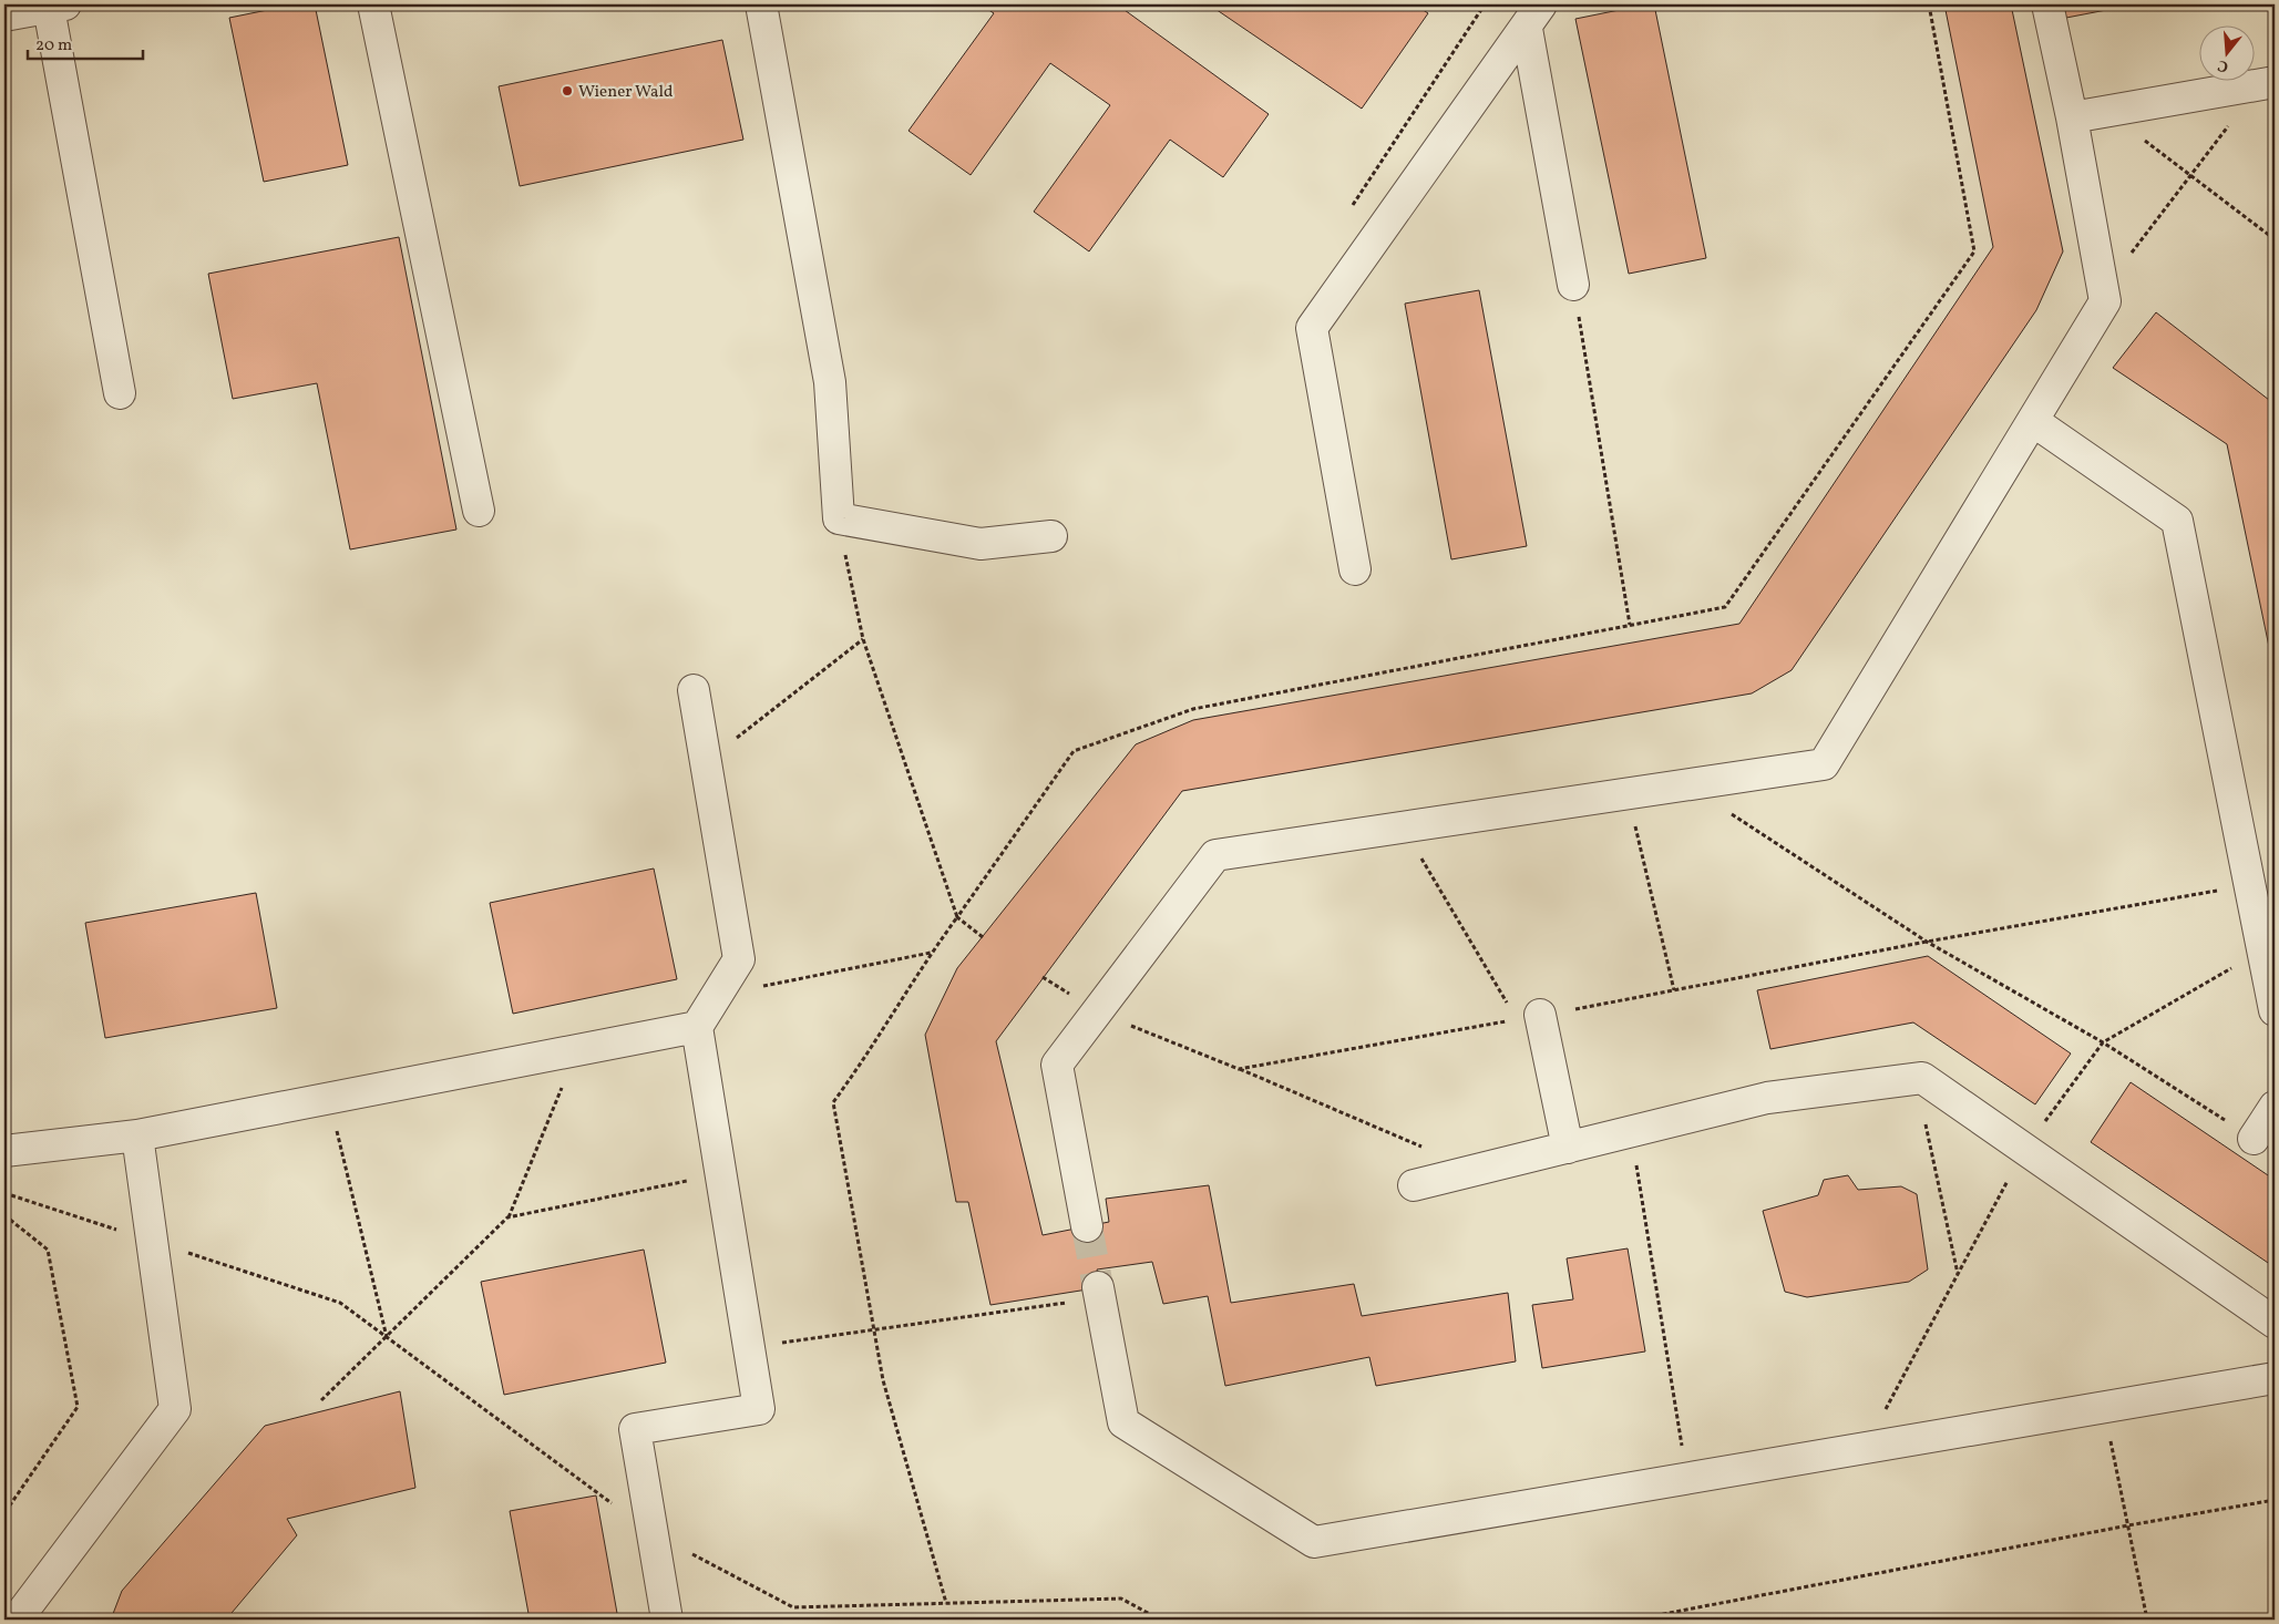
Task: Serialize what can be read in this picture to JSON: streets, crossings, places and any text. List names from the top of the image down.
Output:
{
  "places": ["Wiener Wald"],
  "scale_bar": "20 m",
  "north": "bottom"
}
